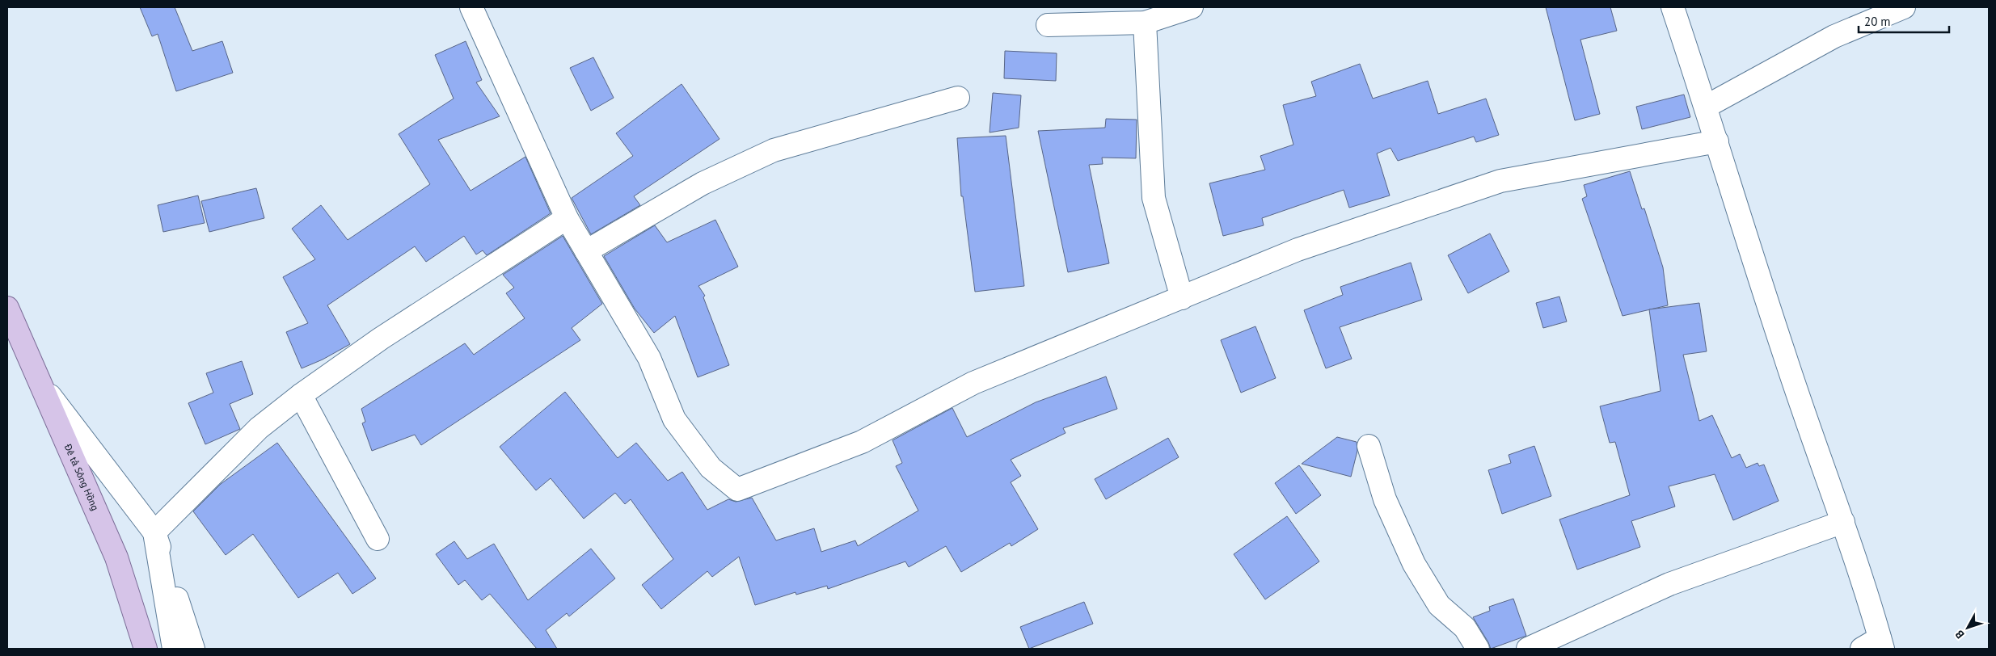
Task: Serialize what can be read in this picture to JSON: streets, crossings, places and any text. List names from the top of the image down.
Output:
{
  "streets": {
    "main road": ["Đê tả Sông Hồng"]
  },
  "scale_bar": "20 m",
  "north": "bottom left"
}
